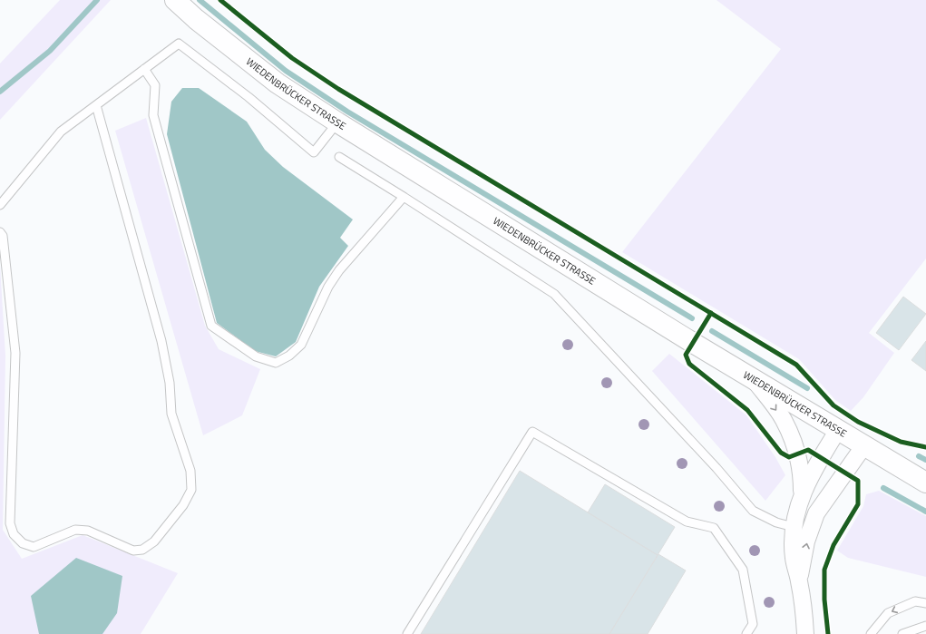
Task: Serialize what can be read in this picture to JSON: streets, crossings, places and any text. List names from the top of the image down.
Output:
{
  "streets": {
    "street": ["WIEDENBRÜCKER STRASSE"]
  }
}
